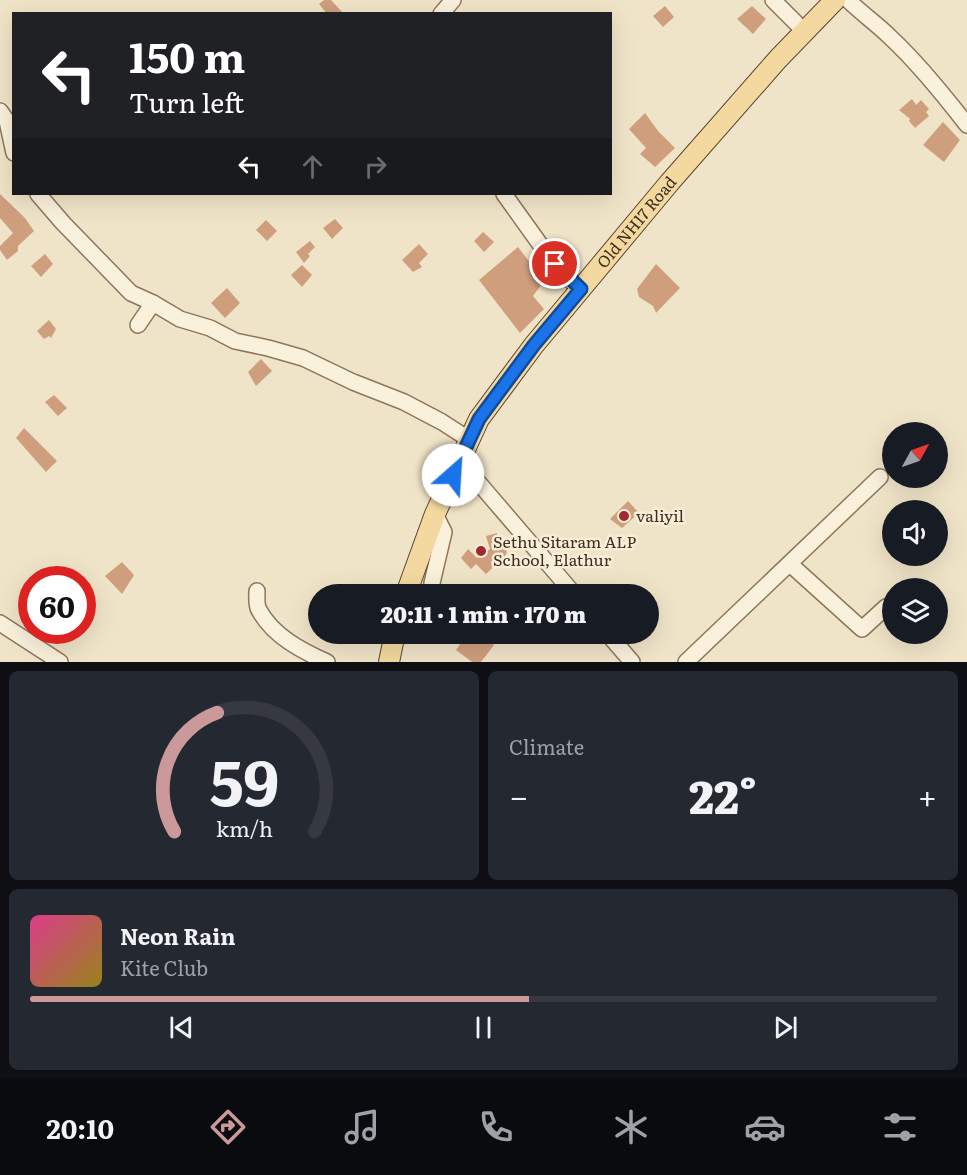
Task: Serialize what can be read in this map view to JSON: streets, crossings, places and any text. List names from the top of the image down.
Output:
{
  "streets": {
    "main road": ["Old NH17 Road"]
  },
  "places": ["valiyil", "Sethu Sitaram ALP School, Elathur"],
  "north": "top right",
  "page": {
    "turn": ["150 m", "Turn left"],
    "limit": "60",
    "trip": "20:11 · 1 min · 170 m",
    "tile": "Climate",
    "heat": ["−", "22°", "+"],
    "song": ["Neon Rain", "Kite Club"],
    "tabs": "20:10",
    "gauge": ["59", "km/h"]
  }
}
